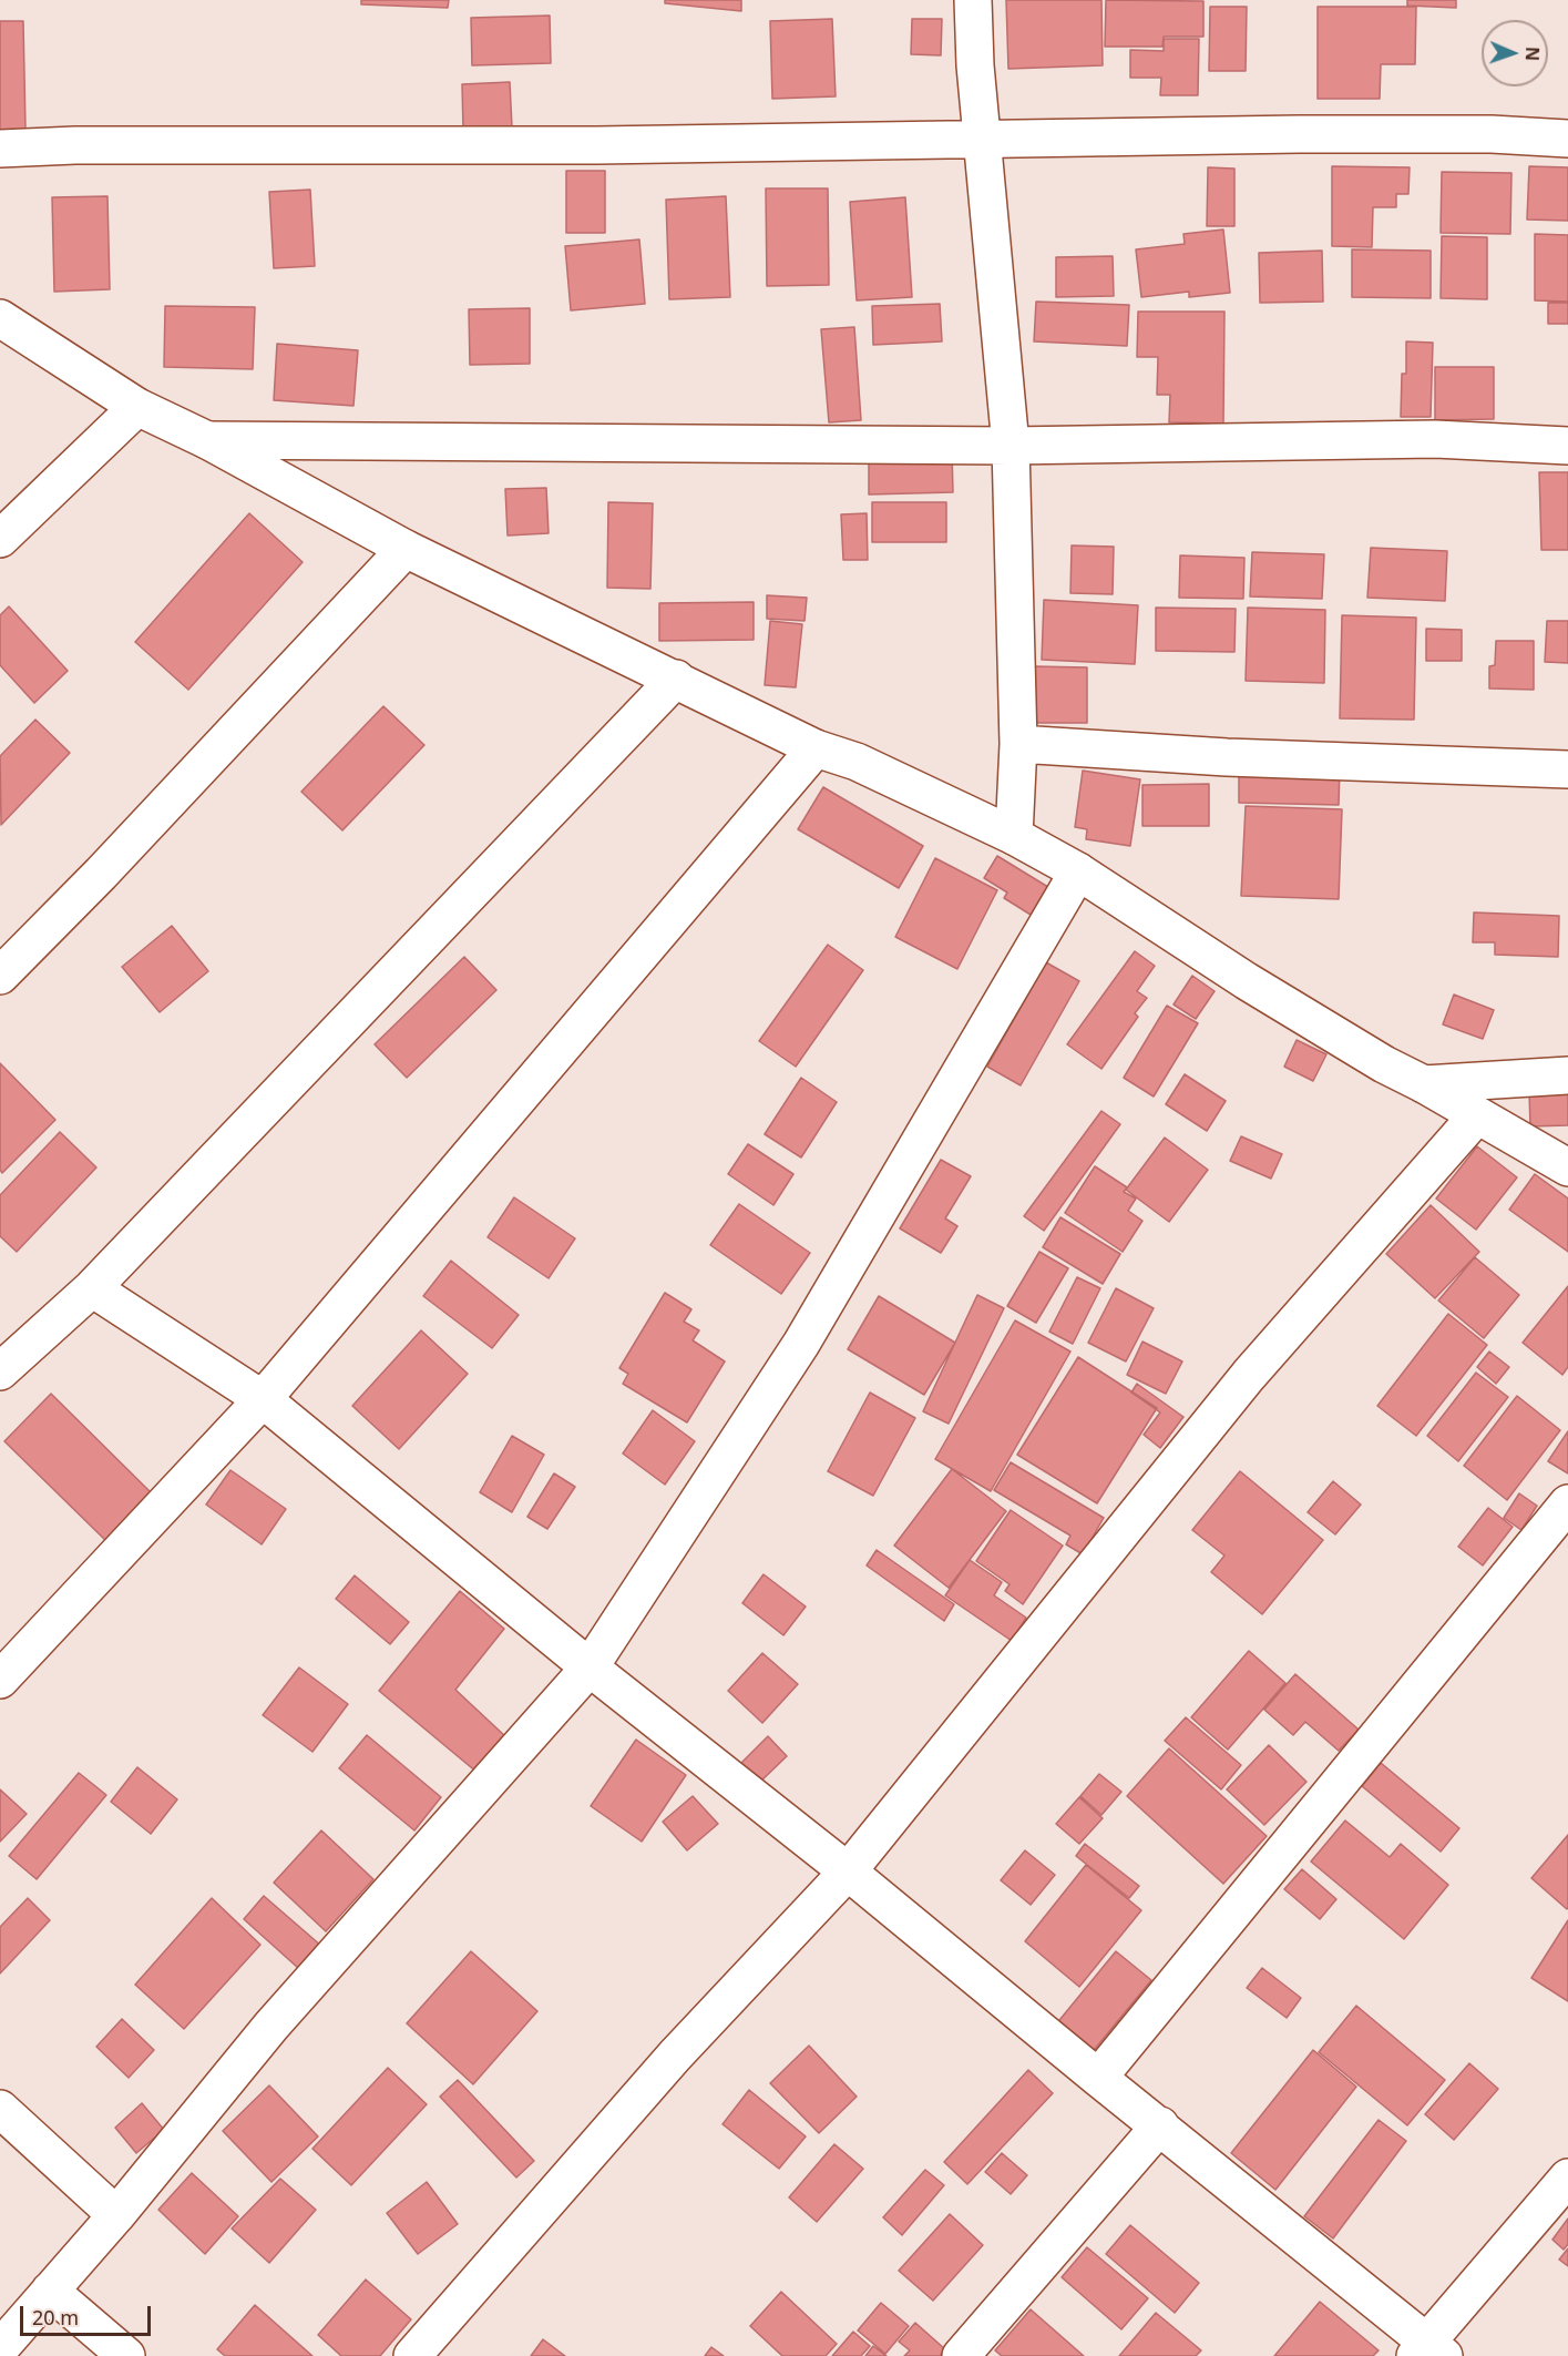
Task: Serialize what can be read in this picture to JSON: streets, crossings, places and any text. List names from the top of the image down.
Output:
{
  "scale_bar": "20 m",
  "north": "right"
}
